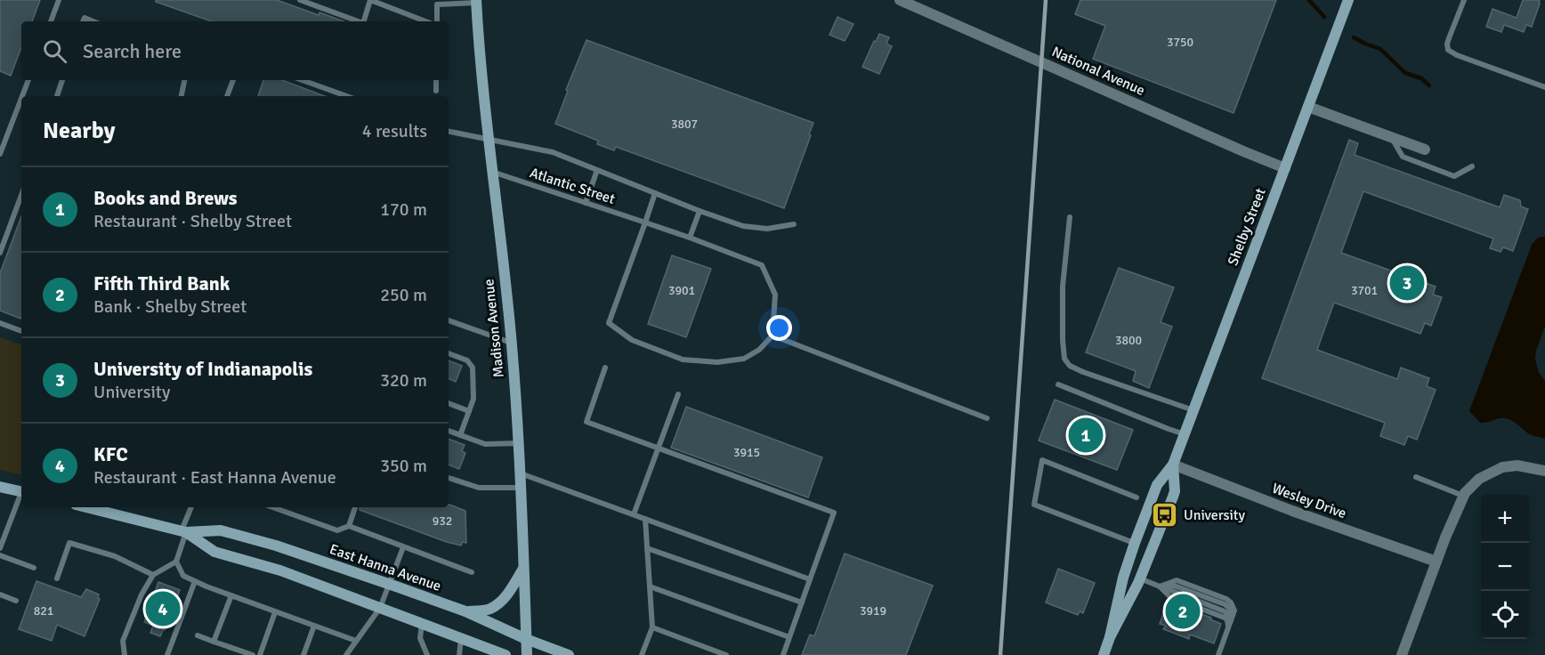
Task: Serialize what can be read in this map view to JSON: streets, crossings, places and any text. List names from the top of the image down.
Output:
{
  "streets": {
    "main road": ["Shelby Street", "Madison Avenue", "East Hanna Avenue"],
    "street": ["National Avenue", "Wesley Drive"],
    "lane": ["Atlantic Street"]
  },
  "crossings": [
    ["National Avenue", "Shelby Street"],
    ["Atlantic Street", "Madison Avenue"],
    ["Shelby Street", "Wesley Drive"],
    ["Madison Avenue", "East Hanna Avenue"]
  ],
  "places": {
    "bus stop": ["University"]
  },
  "house_numbers": [
    "3750",
    "3807",
    "3901",
    "3701",
    "3800",
    "3915",
    "932",
    "821",
    "3919"
  ],
  "page": {
    "search": "Search here",
    "heading": ["Nearby", "4 results"],
    "list": [
      {
        "mark": "1",
        "name": "Books and Brews",
        "note": "Restaurant · Shelby Street",
        "value": "170 m"
      },
      {
        "mark": "2",
        "name": "Fifth Third Bank",
        "note": "Bank · Shelby Street",
        "value": "250 m"
      },
      {
        "mark": "3",
        "name": "University of Indianapolis",
        "note": "University",
        "value": "320 m"
      },
      {
        "mark": "4",
        "name": "KFC",
        "note": "Restaurant · East Hanna Avenue",
        "value": "350 m"
      }
    ],
    "pins": [
      "3",
      "1",
      "4",
      "2"
    ],
    "map_buttons": ["+", "−"]
  }
}
